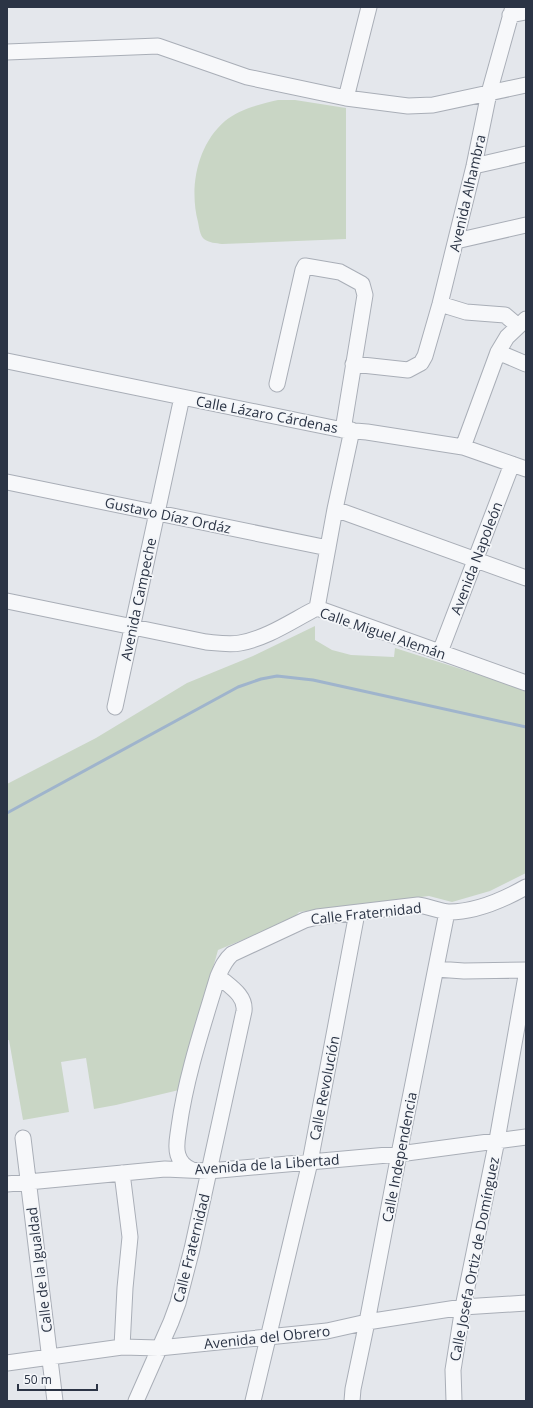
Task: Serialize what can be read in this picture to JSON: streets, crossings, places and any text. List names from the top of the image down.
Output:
{
  "streets": {
    "street": [
      "Avenida Alhambra",
      "Calle Lázaro Cárdenas",
      "Gustavo Díaz Ordáz",
      "Avenida Napoleón",
      "Avenida Campeche",
      "Calle Miguel Alemán",
      "Calle Fraternidad",
      "Calle Revolución",
      "Calle Independencia",
      "Avenida de la Libertad",
      "Calle Josefa Ortiz de Domínguez",
      "Calle de la Igualdad",
      "Avenida del Obrero"
    ]
  },
  "crossings": [
    ["Calle Lázaro Cárdenas", "Avenida Napoleón"],
    ["Calle Lázaro Cárdenas", "Avenida Campeche"],
    ["Gustavo Díaz Ordáz", "Avenida Campeche"],
    ["Avenida Napoleón", "Calle Miguel Alemán"],
    ["Avenida Campeche", "Calle Miguel Alemán"],
    ["Calle Fraternidad", "Calle Revolución"],
    ["Calle Fraternidad", "Calle Independencia"],
    ["Calle Fraternidad", "Avenida de la Libertad"],
    ["Calle Fraternidad", "Avenida del Obrero"],
    ["Calle Revolución", "Avenida de la Libertad"],
    ["Calle Revolución", "Avenida del Obrero"],
    ["Calle Independencia", "Avenida de la Libertad"],
    ["Calle Independencia", "Avenida del Obrero"],
    ["Avenida de la Libertad", "Calle Josefa Ortiz de Domínguez"],
    ["Avenida de la Libertad", "Calle de la Igualdad"],
    ["Calle Josefa Ortiz de Domínguez", "Avenida del Obrero"],
    ["Calle de la Igualdad", "Avenida del Obrero"]
  ],
  "scale_bar": "50 m"
}
